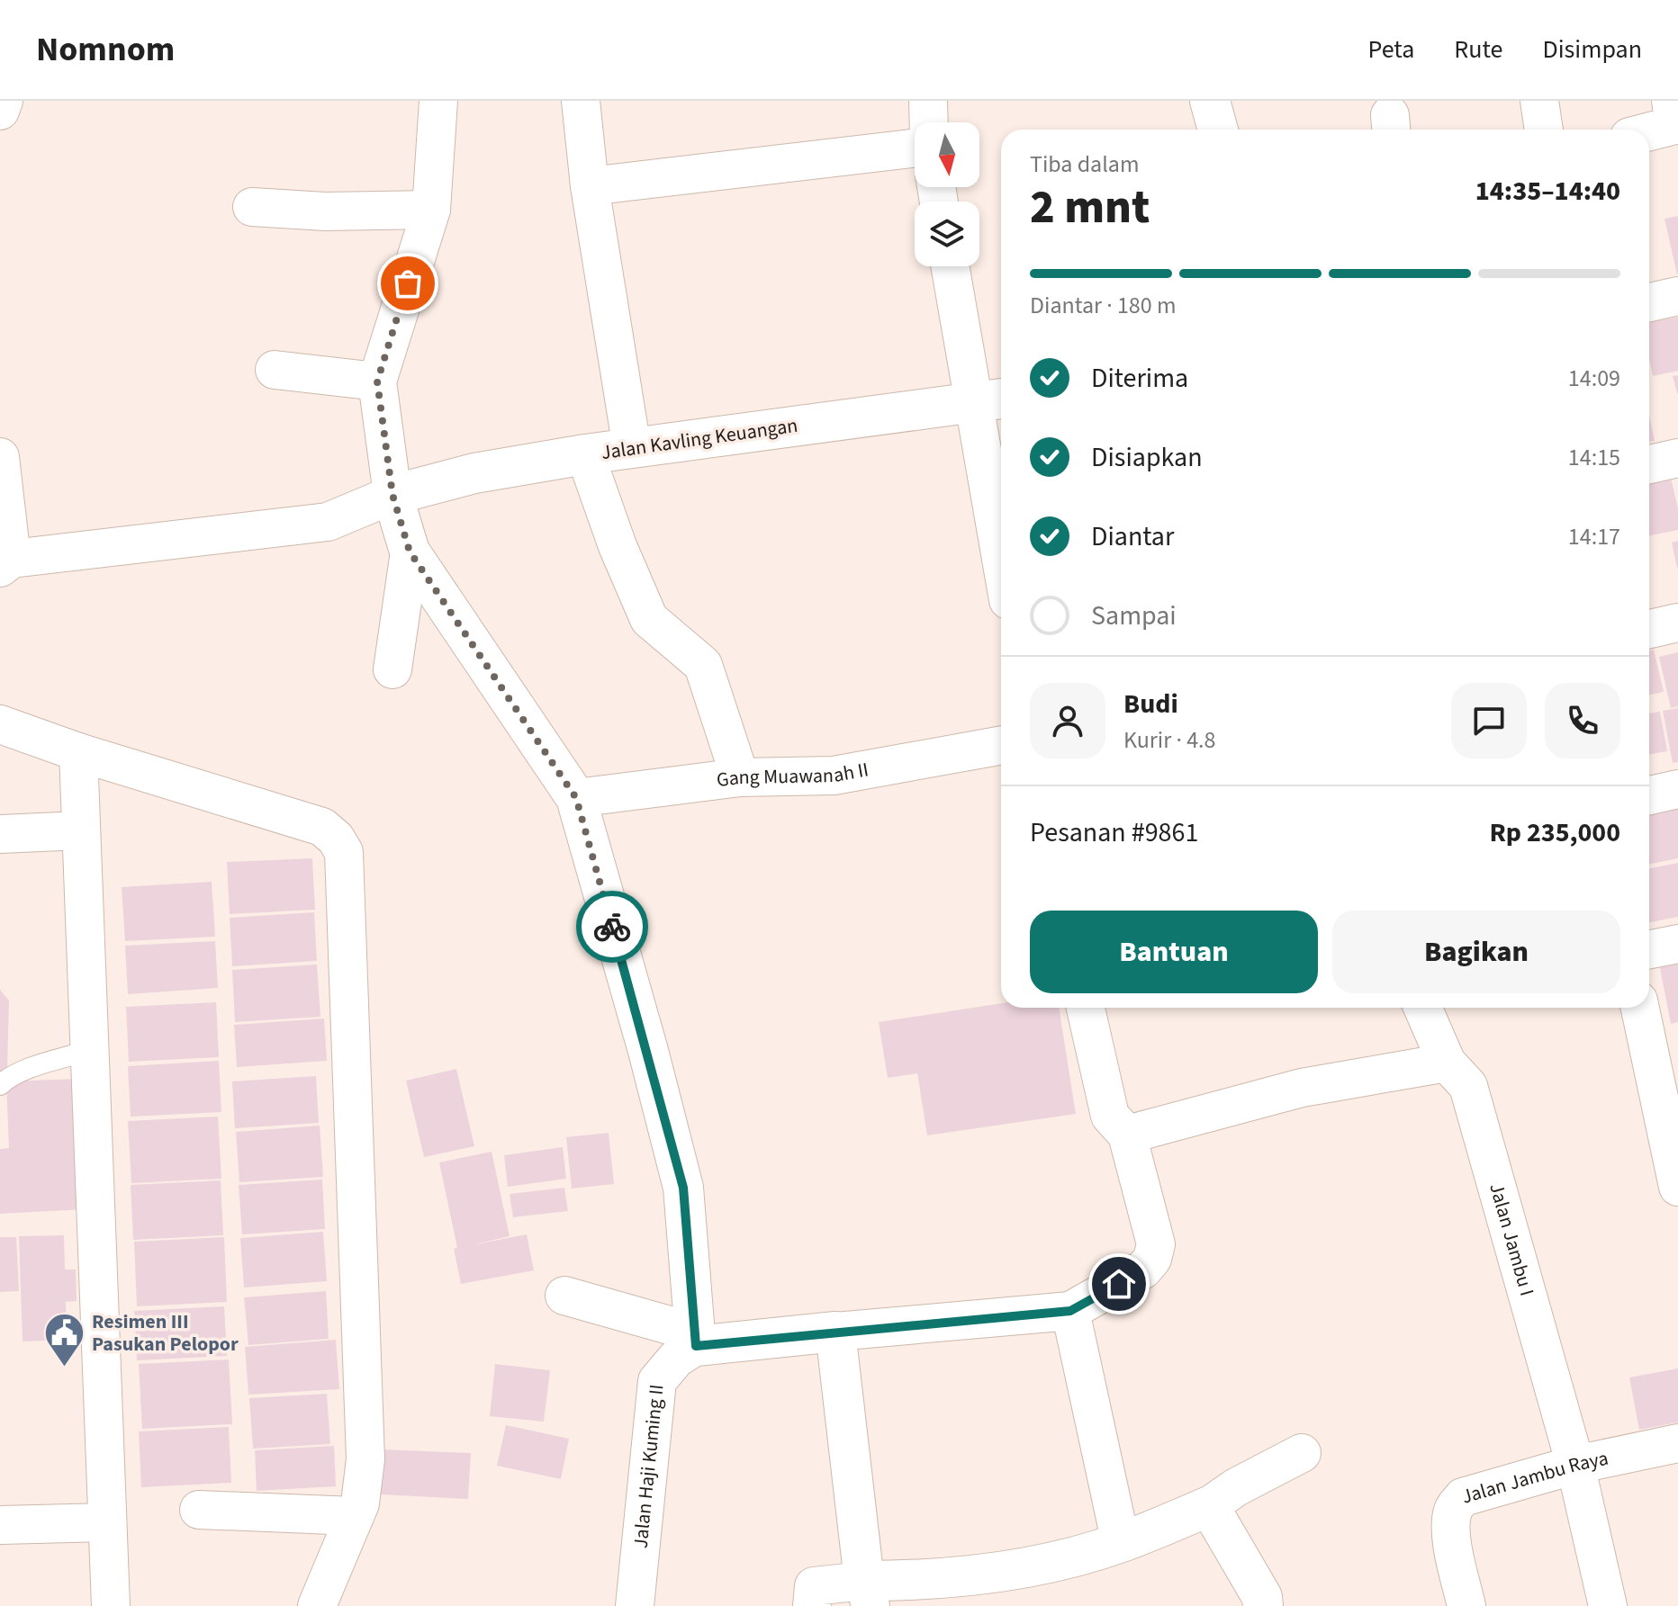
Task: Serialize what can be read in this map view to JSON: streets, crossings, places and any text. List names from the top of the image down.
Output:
{
  "streets": {
    "street": [
      "Jalan Kavling Keuangan",
      "Gang Muawanah II",
      "Jalan Jambu I",
      "Jalan Haji Kuming II",
      "Jalan Jambu Raya"
    ]
  },
  "crossings": [
    ["Jalan Jambu I", "Jalan Jambu Raya"]
  ],
  "places": {
    "public building": ["Resimen III Pasukan Pelopor"]
  },
  "north": "bottom",
  "page": {
    "header": "Nomnom",
    "nav": ["Peta", "Rute", "Disimpan"],
    "heading": ["2 mnt", "Tiba dalam", "14:35–14:40"],
    "panel": [
      "Budi",
      "Kurir · 4.8",
      "Pesanan #9861",
      "Rp 235,000"
    ],
    "bar": "Diantar · 180 m",
    "list": [
      ["Diterima", "14:09"],
      ["Disiapkan", "14:15"],
      ["Diantar", "14:17"],
      "Sampai"
    ],
    "buttons": ["Bantuan", "Bagikan"]
  }
}
